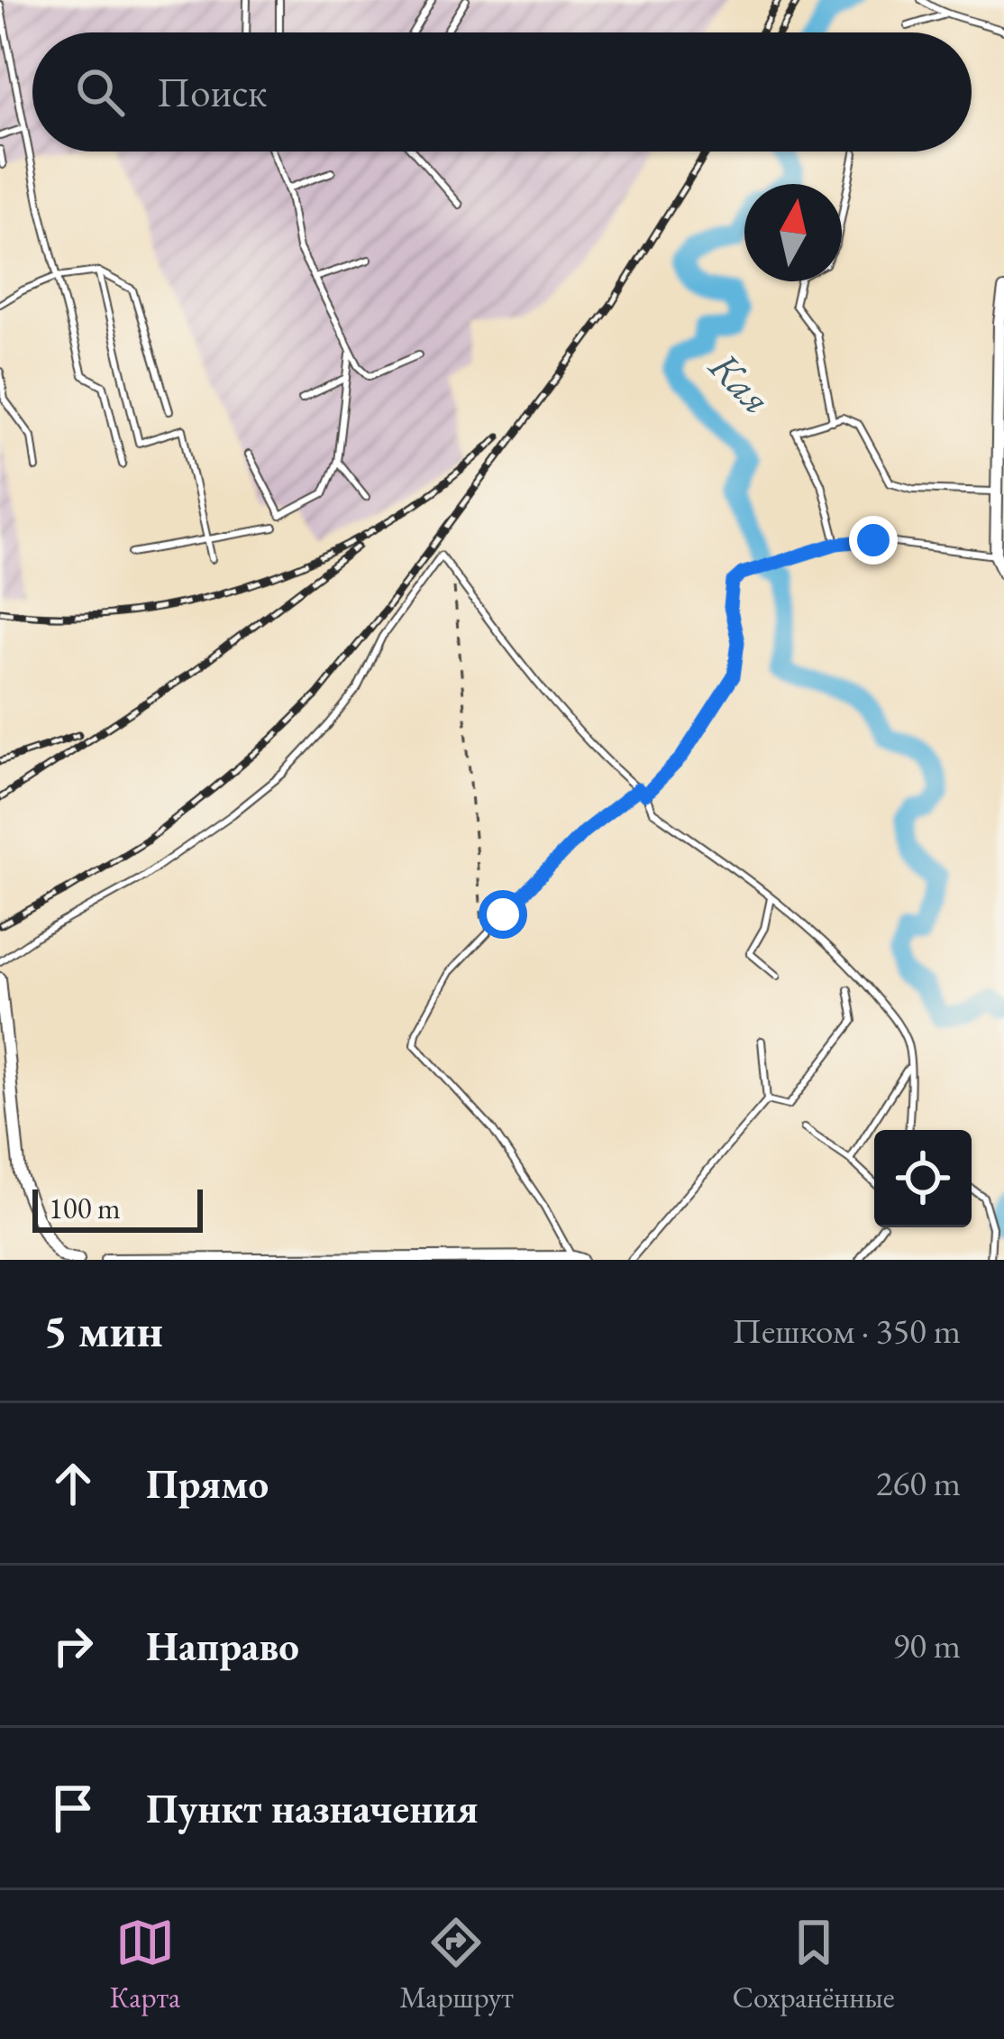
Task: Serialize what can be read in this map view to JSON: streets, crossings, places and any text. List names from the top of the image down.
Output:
{
  "water": ["Кая"],
  "scale_bar": "100 m",
  "north": "top",
  "page": {
    "search": "Поиск",
    "scale": "100 m",
    "heading": ["5 мин", "Пешком · 350 m"],
    "list": [
      ["Прямо", "260 m"],
      ["Направо", "90 m"],
      "Пункт назначения"
    ],
    "nav": ["Карта", "Маршрут", "Сохранённые"]
  }
}
